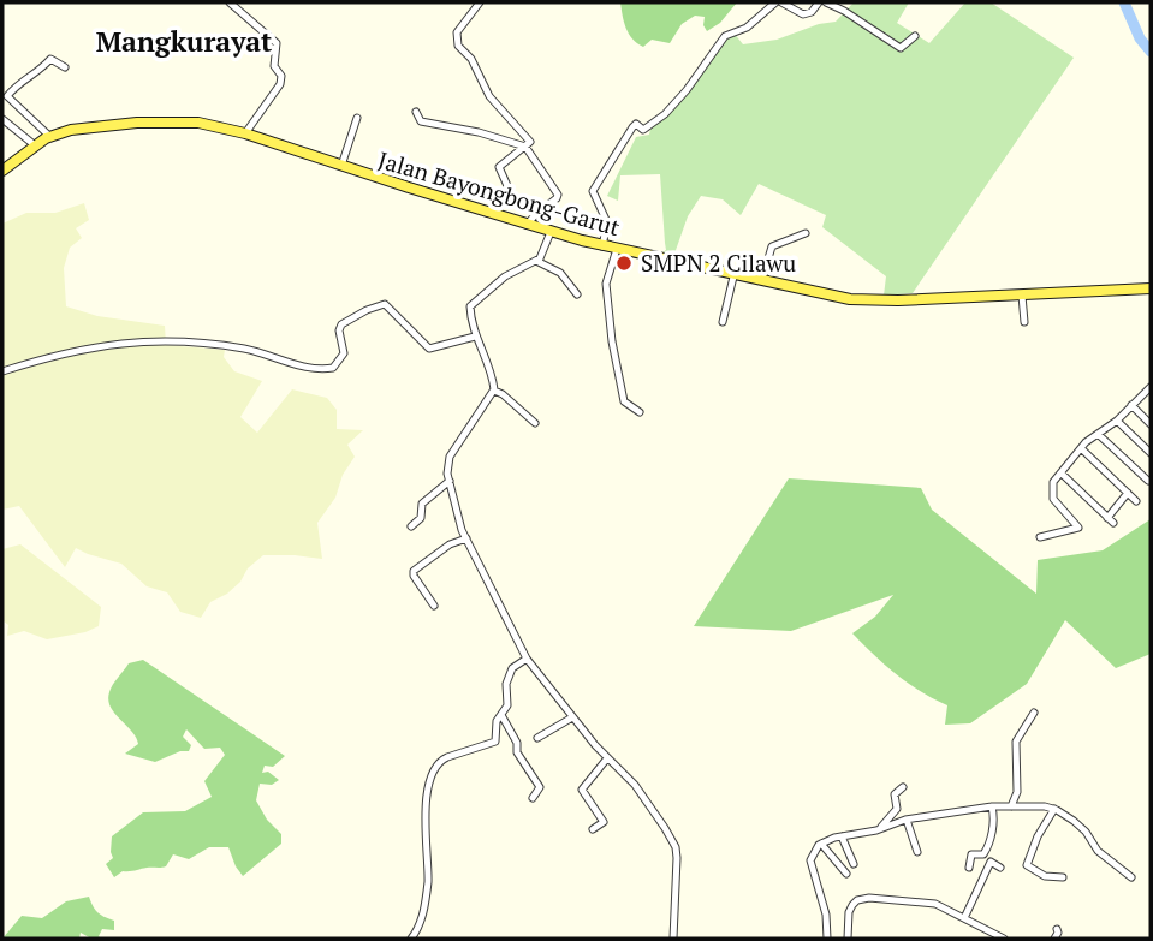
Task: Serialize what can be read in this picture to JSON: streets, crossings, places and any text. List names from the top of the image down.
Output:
{
  "streets": {
    "main road": ["Jalan Bayongbong-Garut"]
  },
  "districts": ["Mangkurayat"],
  "places": ["SMPN 2 Cilawu"]
}
